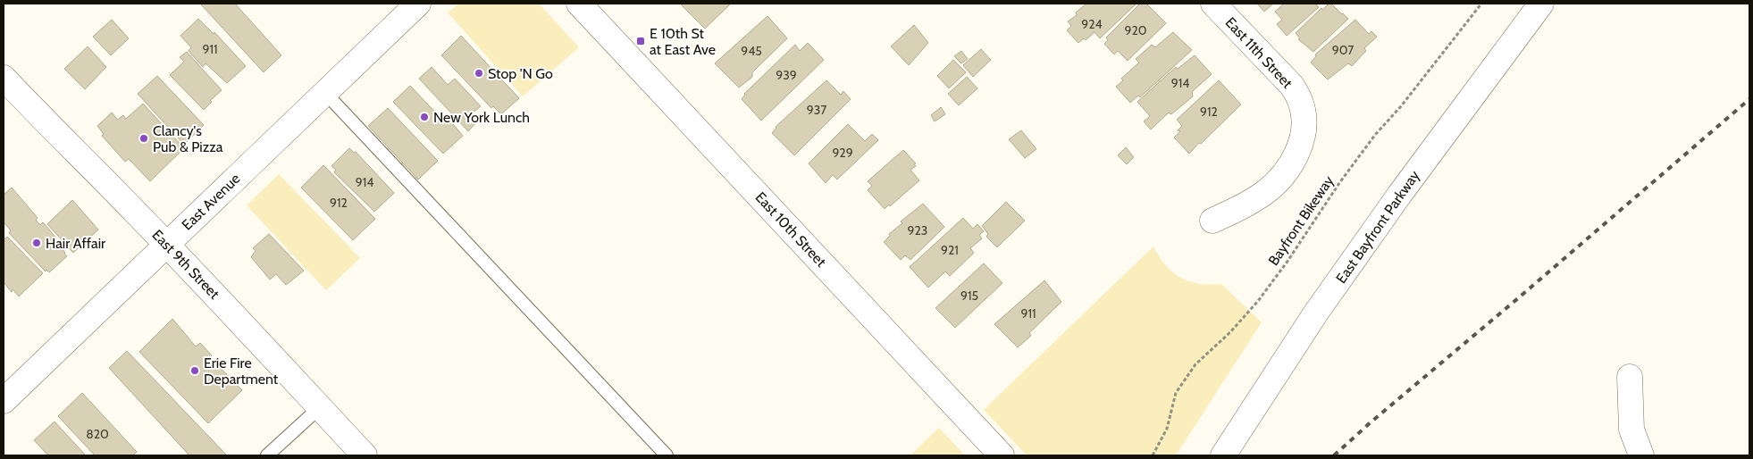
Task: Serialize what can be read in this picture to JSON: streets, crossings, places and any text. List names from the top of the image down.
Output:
{
  "streets": {
    "main road": [
      "East 11th Street",
      "East Avenue",
      "East Bayfront Parkway",
      "East 10th Street",
      "East 9th Street"
    ],
    "path": ["Bayfront Bikeway"]
  },
  "crossings": [
    ["East Avenue", "East 9th Street"]
  ],
  "places": {
    "transit": ["E 10th St at East Ave"],
    "other": [
      "Stop 'N Go",
      "New York Lunch",
      "Clancy's Pub & Pizza",
      "Hair Affair",
      "Erie Fire Department"
    ]
  },
  "house_numbers": [
    "924",
    "920",
    "911",
    "907",
    "945",
    "939",
    "914",
    "937",
    "912",
    "929",
    "914",
    "912",
    "923",
    "921",
    "915",
    "911",
    "820"
  ]
}
